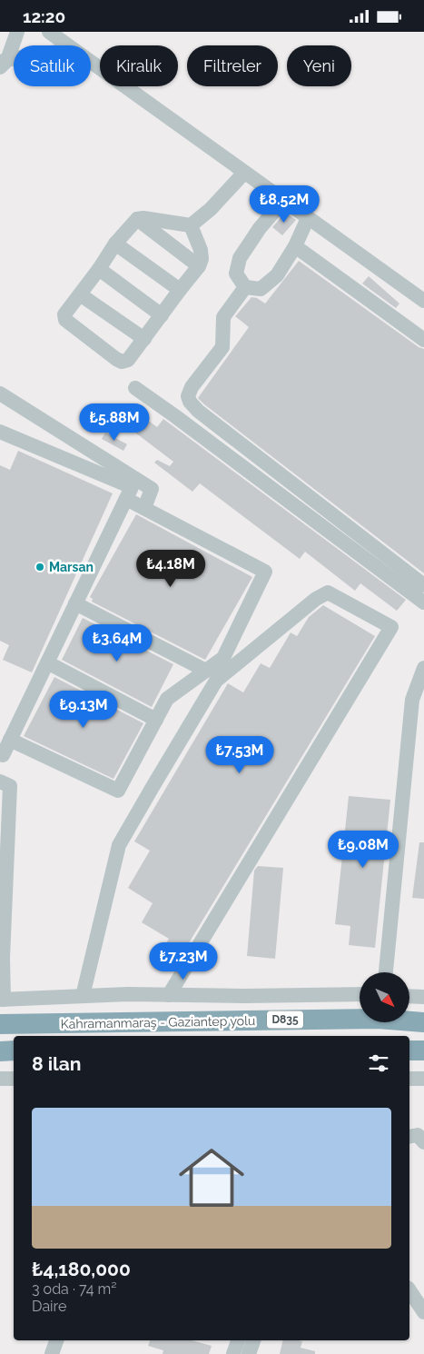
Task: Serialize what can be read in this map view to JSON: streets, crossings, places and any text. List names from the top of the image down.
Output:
{
  "streets": {
    "highway": ["D835", "Kahramanmaraş - Gaziantep yolu"]
  },
  "places": ["Marsan"],
  "north": "bottom right",
  "page": {
    "status": "12:20",
    "chip": [
      "Satılık",
      "Kiralık",
      "Filtreler",
      "Yeni"
    ],
    "price": [
      "₺8.52M",
      "₺5.88M",
      "₺4.18M",
      "₺3.64M",
      "₺9.13M",
      "₺7.53M",
      "₺9.08M",
      "₺7.23M"
    ],
    "heading": "8 ilan",
    "list": [
      {
        "name": "₺4,180,000",
        "note": "3 oda · 74 m² · Daire"
      }
    ]
  }
}
